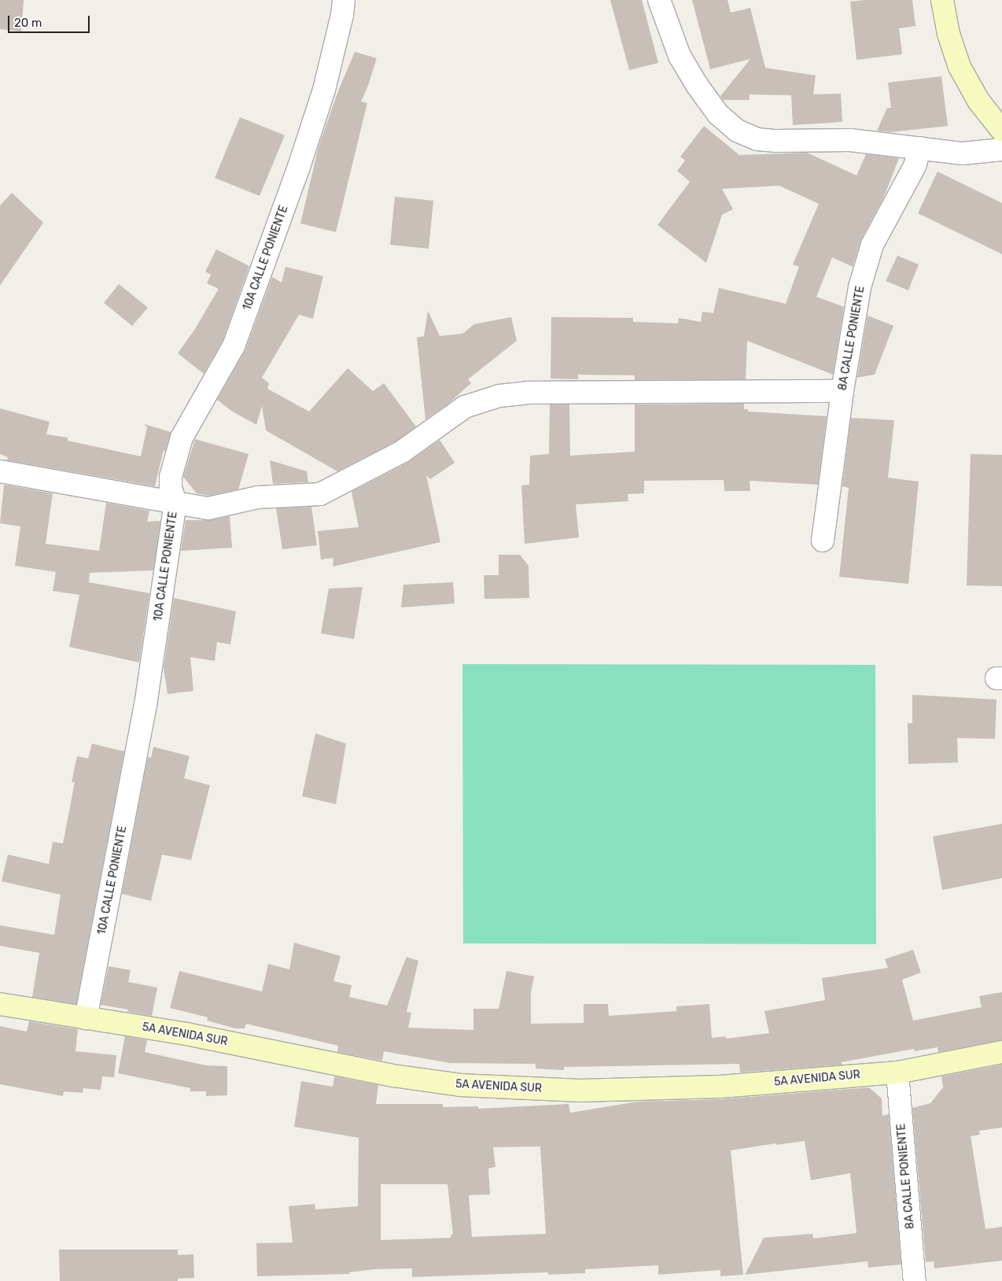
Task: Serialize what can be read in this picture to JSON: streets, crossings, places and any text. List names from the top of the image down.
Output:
{
  "streets": {
    "street": ["10A CALLE PONIENTE", "8A CALLE PONIENTE", "5A AVENIDA SUR"]
  },
  "crossings": [
    ["10A CALLE PONIENTE", "5A AVENIDA SUR"],
    ["8A CALLE PONIENTE", "5A AVENIDA SUR"]
  ],
  "scale_bar": "20 m"
}
